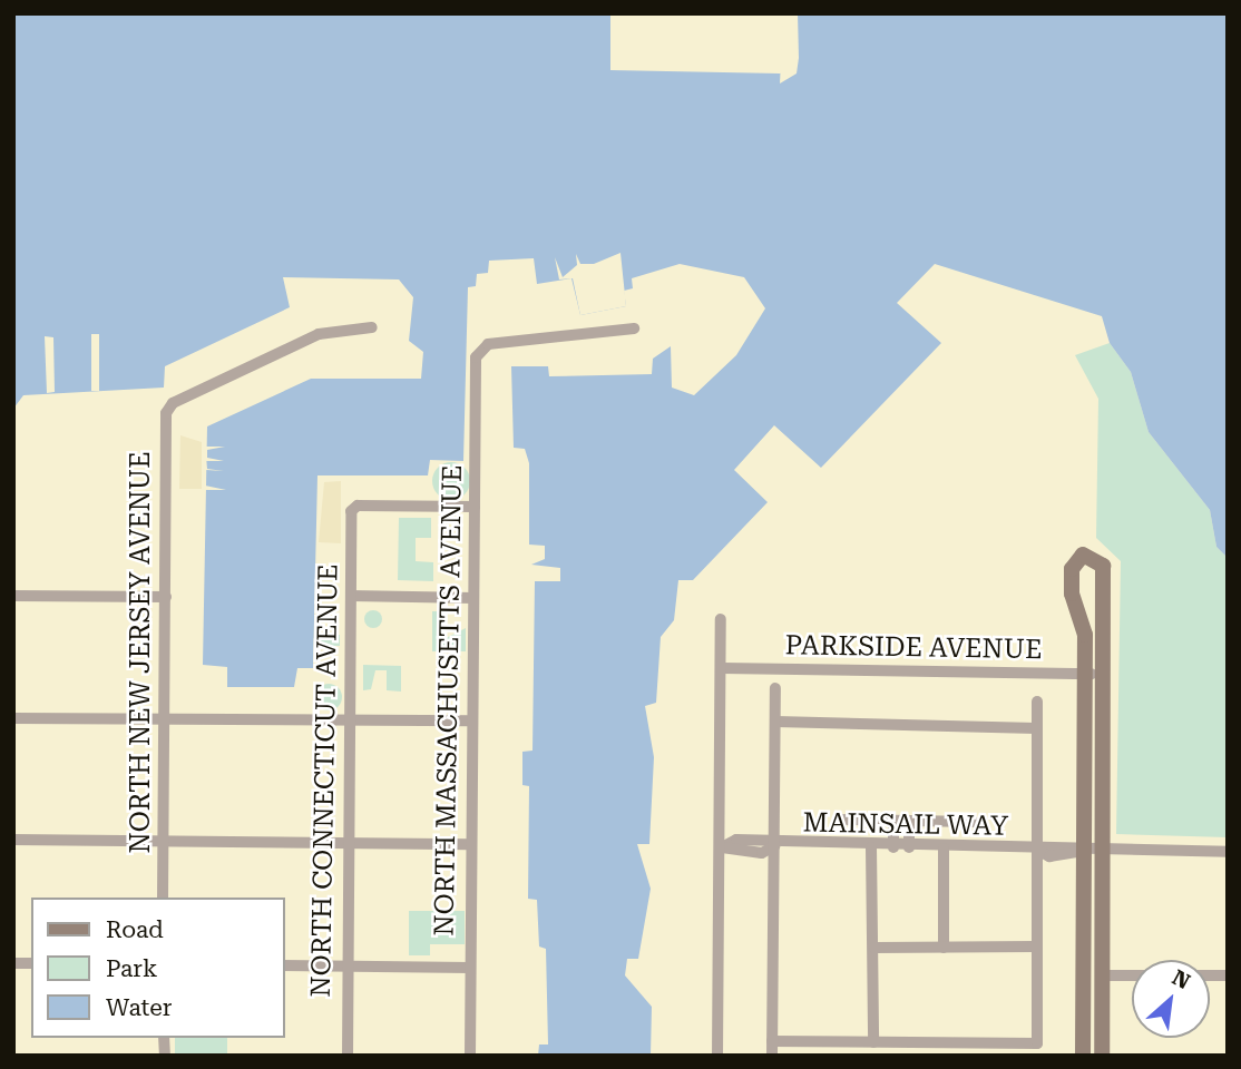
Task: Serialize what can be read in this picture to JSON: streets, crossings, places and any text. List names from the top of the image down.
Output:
{
  "streets": {
    "street": [
      "PARKSIDE AVENUE",
      "NORTH NEW JERSEY AVENUE",
      "NORTH MASSACHUSETTS AVENUE",
      "NORTH CONNECTICUT AVENUE",
      "MAINSAIL WAY"
    ]
  },
  "crossings": [
    ["NORTH MASSACHUSETTS AVENUE", "NORTH CONNECTICUT AVENUE"]
  ],
  "legend": ["Road", "Park", "Water"],
  "north": "top right"
}
